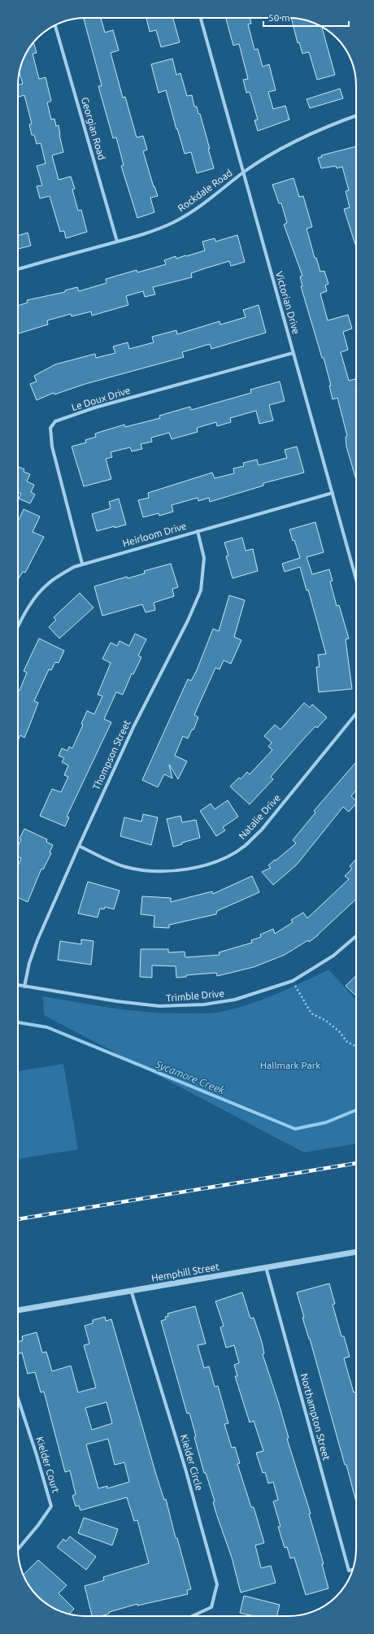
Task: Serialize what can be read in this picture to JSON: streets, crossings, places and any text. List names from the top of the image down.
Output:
{
  "streets": {
    "street": [
      "Georgian Road",
      "Rockdale Road",
      "Victorian Drive",
      "Le Doux Drive",
      "Heirloom Drive",
      "Thompson Street",
      "Natalie Drive",
      "Trimble Drive",
      "Hemphill Street",
      "Northampton Street",
      "Kielder Circle",
      "Kielder Court"
    ]
  },
  "crossings": [
    ["Georgian Road", "Rockdale Road"],
    ["Rockdale Road", "Victorian Drive"],
    ["Victorian Drive", "Le Doux Drive"],
    ["Victorian Drive", "Heirloom Drive"],
    ["Le Doux Drive", "Heirloom Drive"],
    ["Heirloom Drive", "Thompson Street"],
    ["Thompson Street", "Natalie Drive"],
    ["Thompson Street", "Trimble Drive"],
    ["Hemphill Street", "Northampton Street"],
    ["Hemphill Street", "Kielder Circle"]
  ],
  "water": ["Sycamore Creek"],
  "parks": ["Hallmark Park"],
  "scale_bar": "50 m"
}
